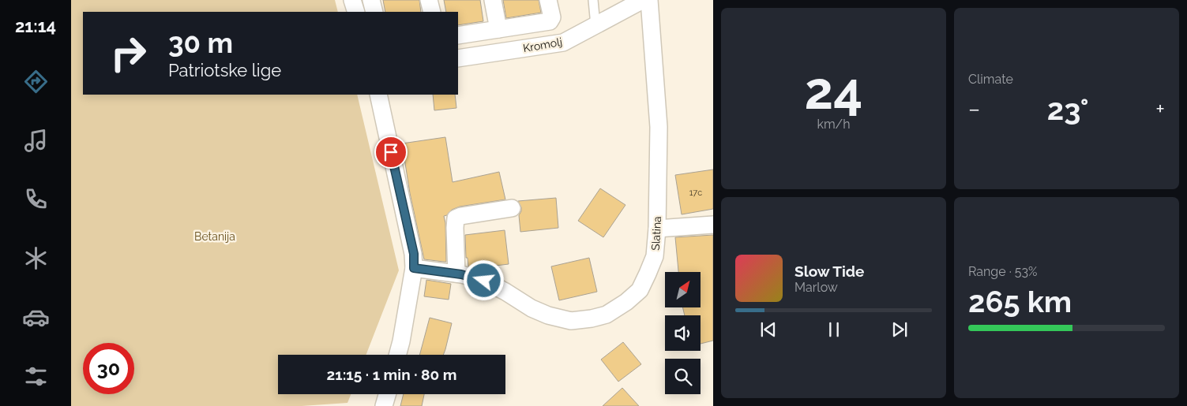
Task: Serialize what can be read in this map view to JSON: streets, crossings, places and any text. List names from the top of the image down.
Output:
{
  "streets": {
    "street": ["Kromolj", "Slatina"]
  },
  "parks": ["Betanija"],
  "house_numbers": ["17c"],
  "north": "top right",
  "page": {
    "tabs": "21:14",
    "tile": [
      ["24", "km/h"],
      "Climate",
      ["Range · 53%", "265 km"]
    ],
    "turn": ["30 m", "Patriotske lige"],
    "heat": ["−", "23°", "+"],
    "song": ["Slow Tide", "Marlow"],
    "limit": "30",
    "trip": "21:15 · 1 min · 80 m"
  }
}
